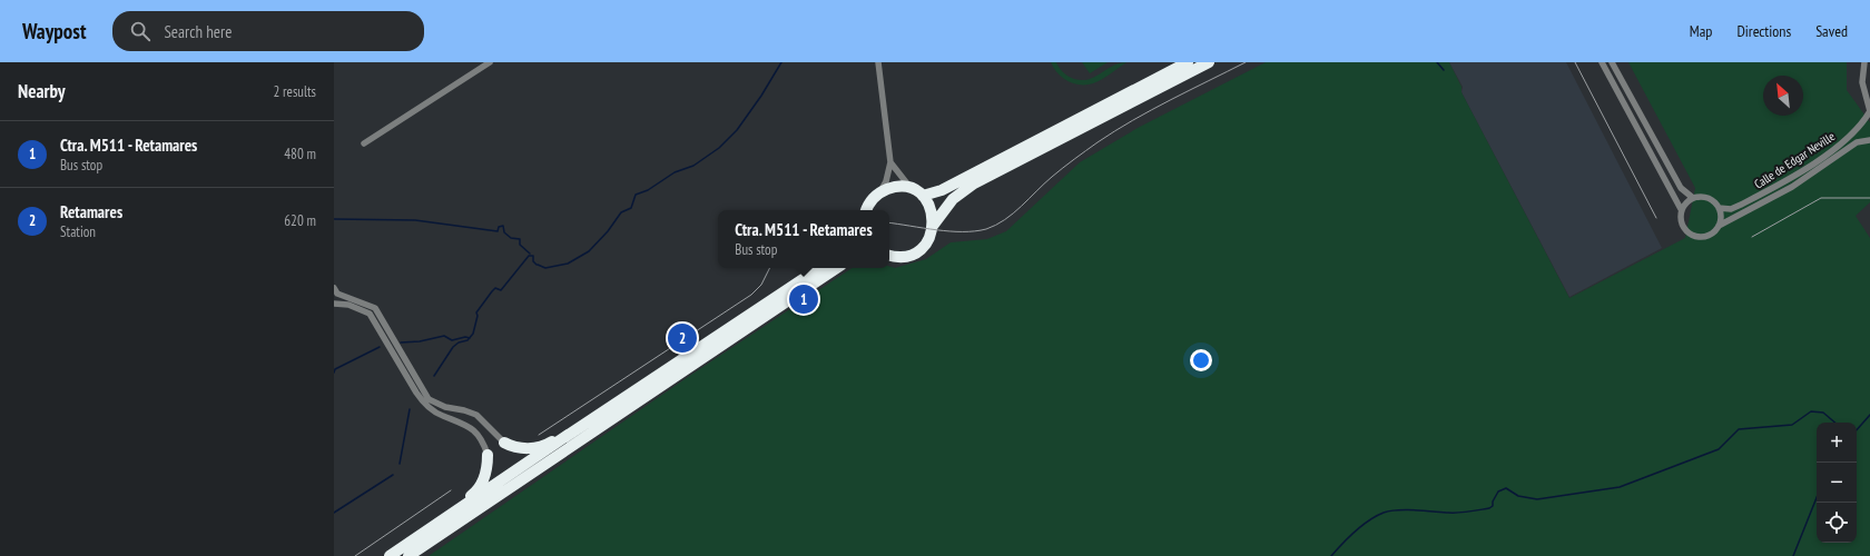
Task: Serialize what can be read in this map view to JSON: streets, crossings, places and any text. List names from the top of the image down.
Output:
{
  "streets": {
    "street": ["Calle de Edgar Neville"]
  },
  "north": "top left",
  "page": {
    "header": "Waypost",
    "search": "Search here",
    "nav": ["Map", "Directions", "Saved"],
    "heading": ["Nearby", "2 results"],
    "list": [
      {
        "mark": "1",
        "name": "Ctra. M511 - Retamares",
        "note": "Bus stop",
        "value": "480 m"
      },
      {
        "mark": "2",
        "name": "Retamares",
        "note": "Station",
        "value": "620 m"
      }
    ],
    "popup": ["Ctra. M511 - Retamares", "Bus stop"],
    "pins": ["1", "2"],
    "map_buttons": ["+", "−"]
  }
}
